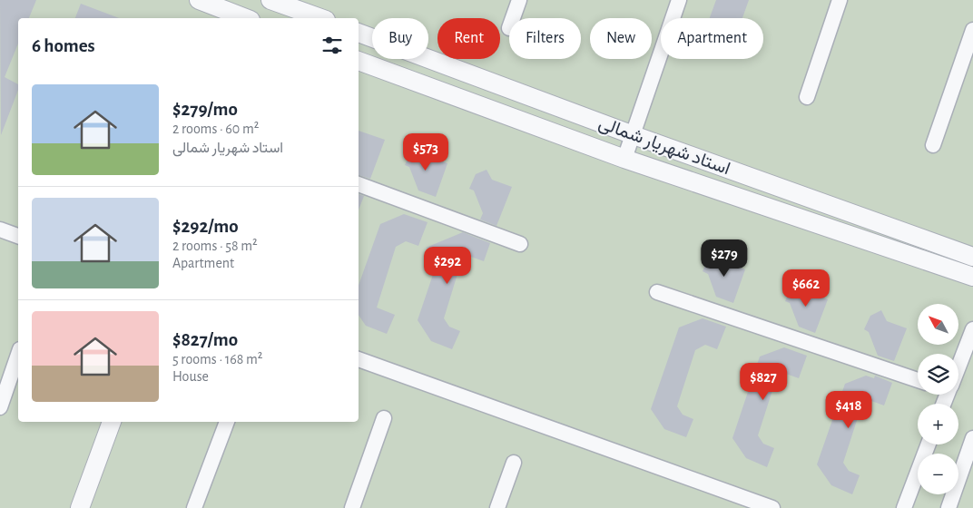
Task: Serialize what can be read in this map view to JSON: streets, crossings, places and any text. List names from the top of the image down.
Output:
{
  "streets": {
    "street": ["استاد شهریار شمالی"]
  },
  "north": "top left",
  "page": {
    "chip": [
      "Buy",
      "Rent",
      "Filters",
      "New",
      "Apartment"
    ],
    "heading": "6 homes",
    "list": [
      {
        "name": "$279/mo",
        "note": "2 rooms · 60 m² · استاد شهریار شمالی"
      },
      {
        "name": "$292/mo",
        "note": "2 rooms · 58 m² · Apartment"
      },
      {
        "name": "$827/mo",
        "note": "5 rooms · 168 m² · House"
      }
    ],
    "price": [
      "$573",
      "$279",
      "$292",
      "$662",
      "$827",
      "$418"
    ],
    "map_buttons": ["+", "−"]
  }
}
